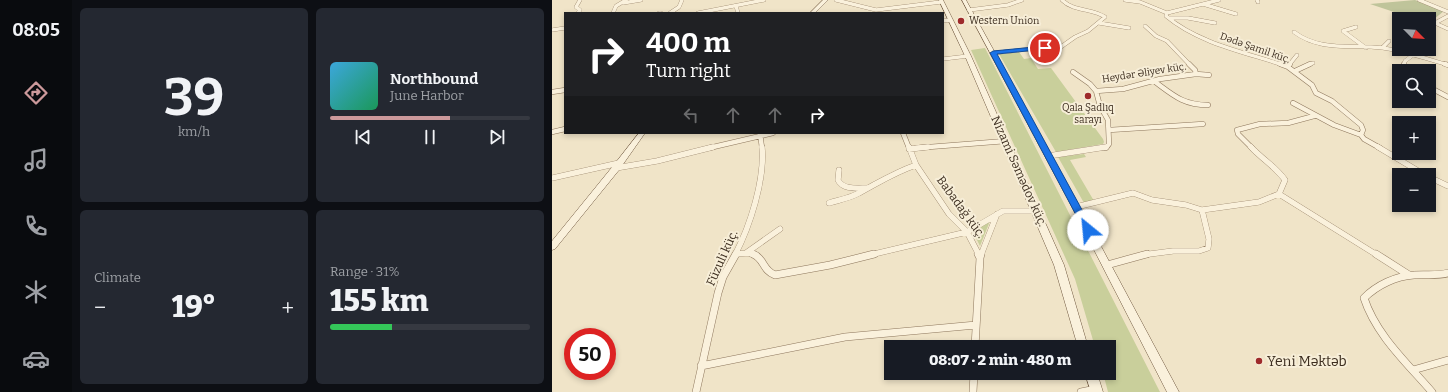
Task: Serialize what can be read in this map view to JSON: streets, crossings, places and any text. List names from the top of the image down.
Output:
{
  "streets": {
    "street": [
      "Dədə Şamil küç.",
      "Heydər Əliyev küç.",
      "Nizami Səmədov küç.",
      "Babadağ küç.",
      "Füzuli küç."
    ]
  },
  "places": ["Western Union", "Qala Şadlıq sarayı", "Yeni Məktəb"],
  "north": "bottom right",
  "page": {
    "tabs": "08:05",
    "tile": [
      ["39", "km/h"],
      "Climate",
      ["Range · 31%", "155 km"]
    ],
    "map_buttons": ["+", "−"],
    "turn": ["400 m", "Turn right"],
    "song": ["Northbound", "June Harbor"],
    "heat": ["−", "19°", "+"],
    "limit": "50",
    "trip": "08:07 · 2 min · 480 m"
  }
}
